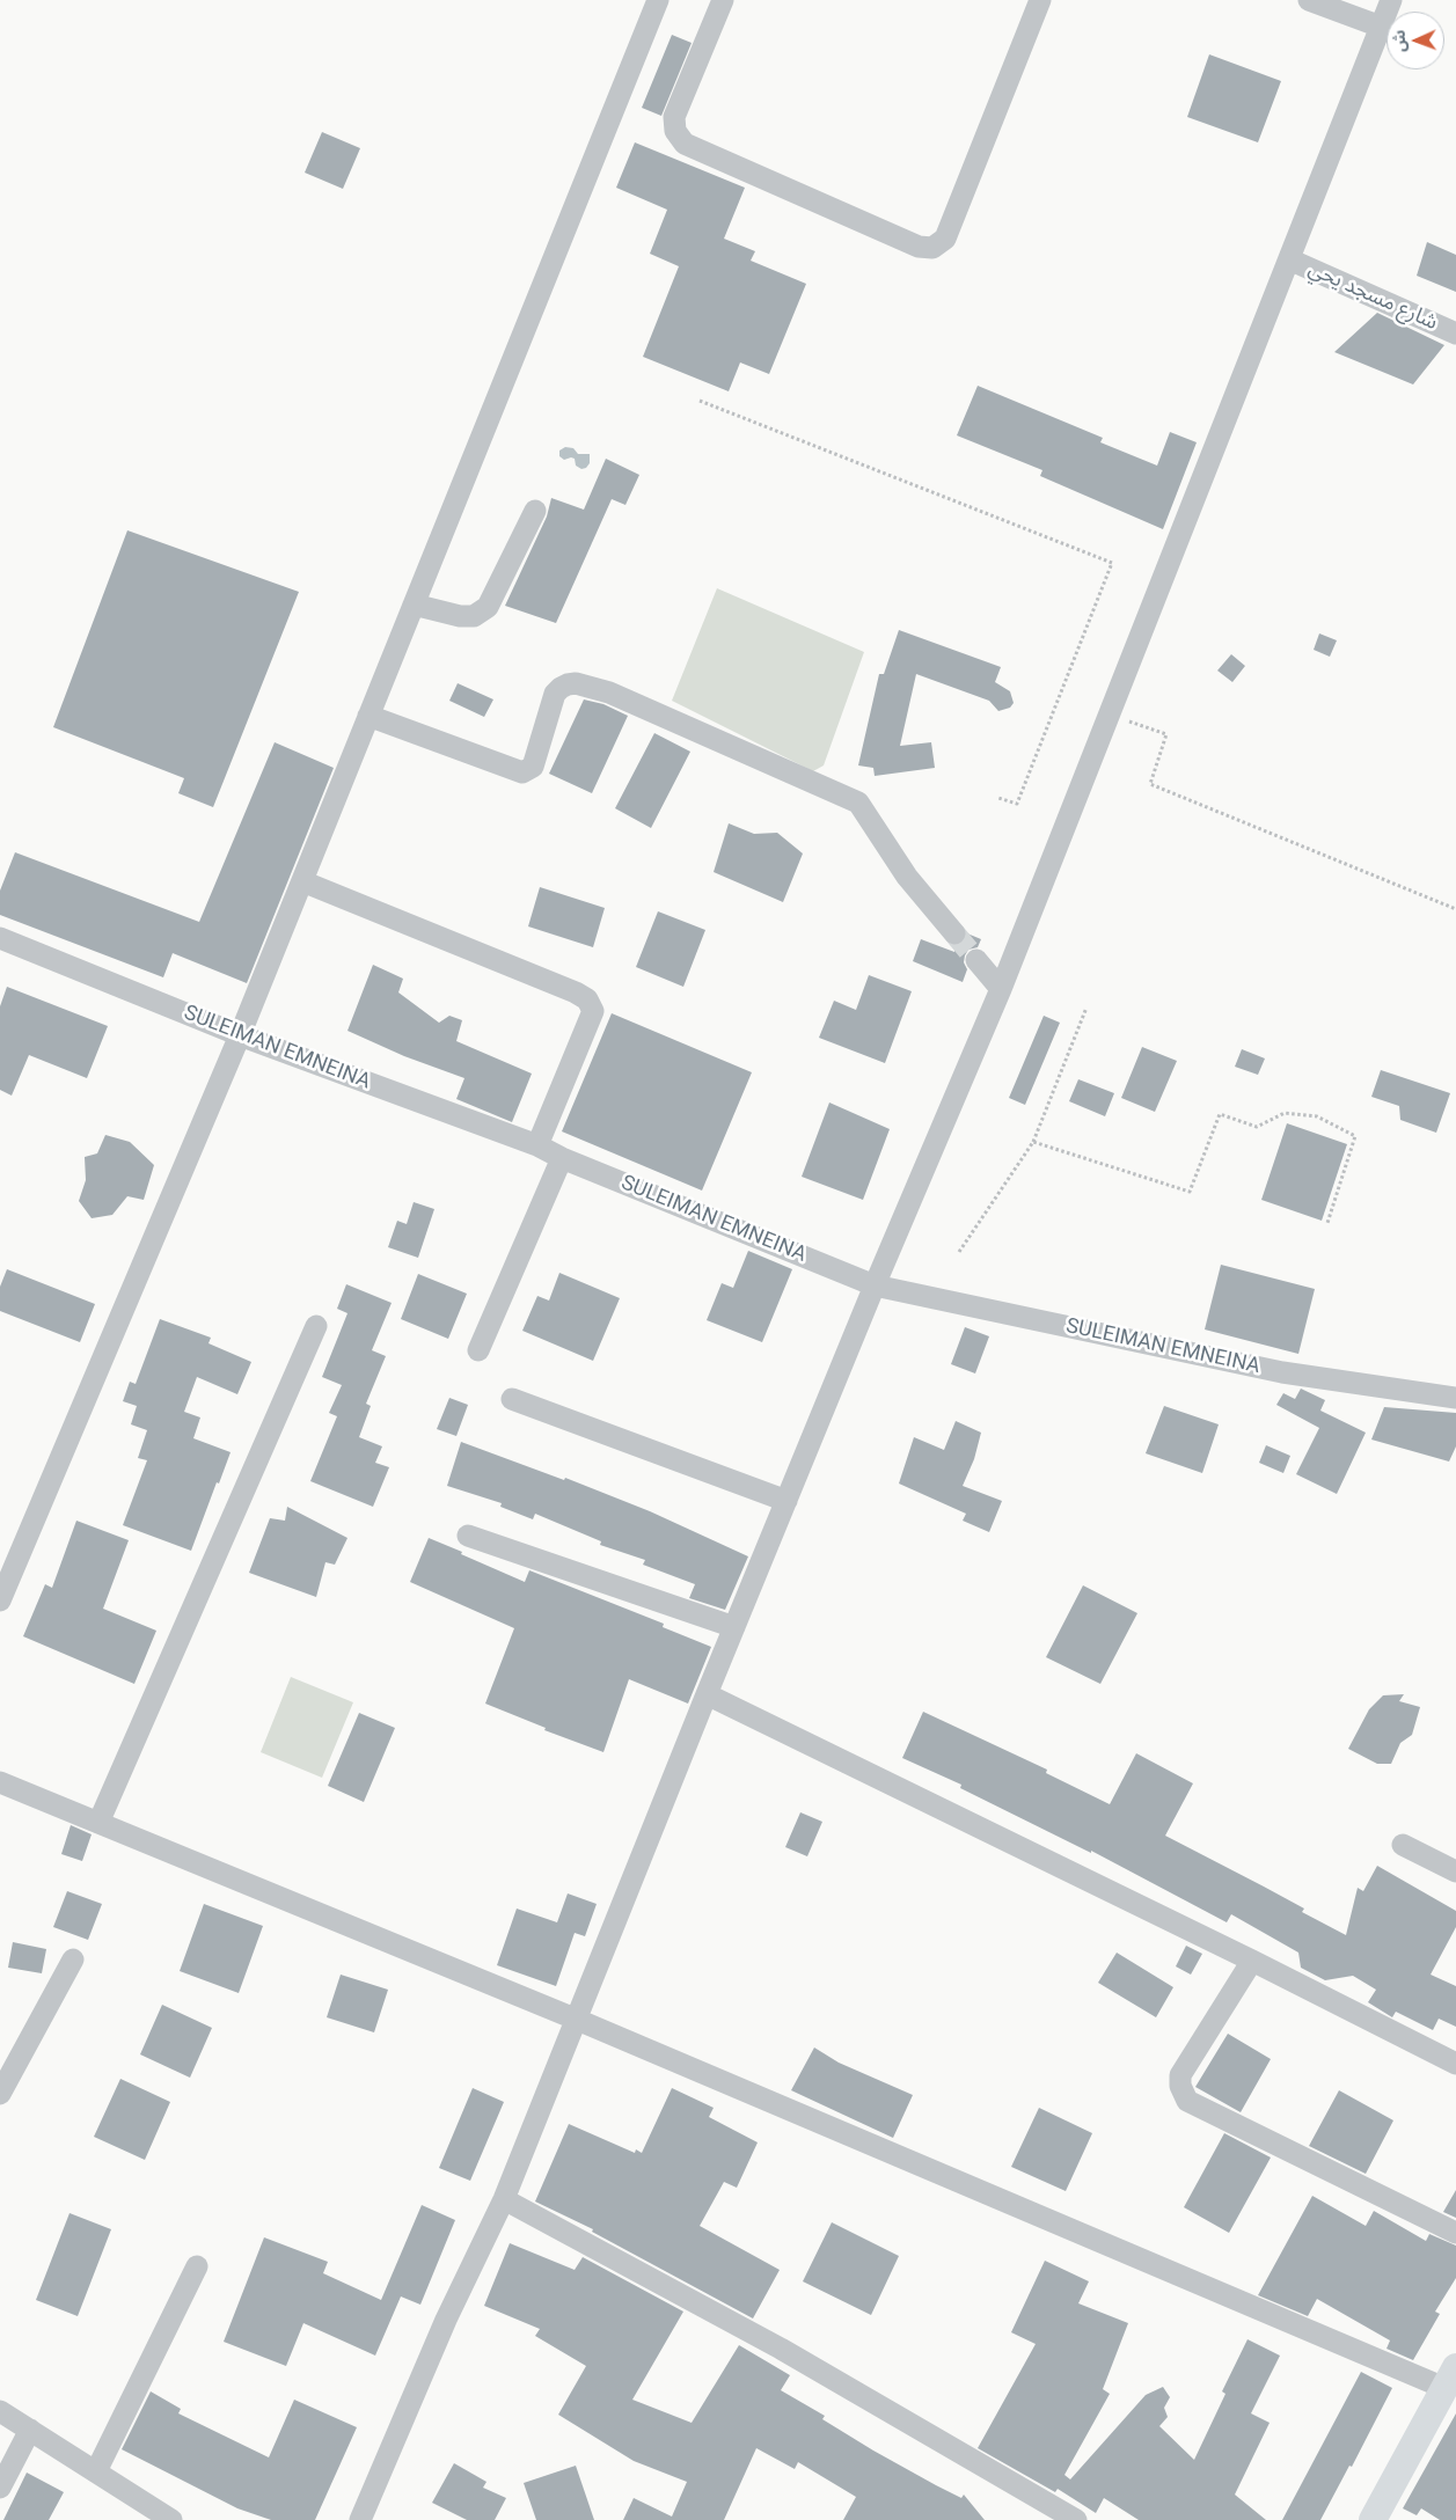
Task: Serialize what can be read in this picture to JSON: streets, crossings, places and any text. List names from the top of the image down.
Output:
{
  "streets": {
    "street": ["شارع مسجد يحي", "SULEIMAN EMNEINA"]
  },
  "north": "left"
}
